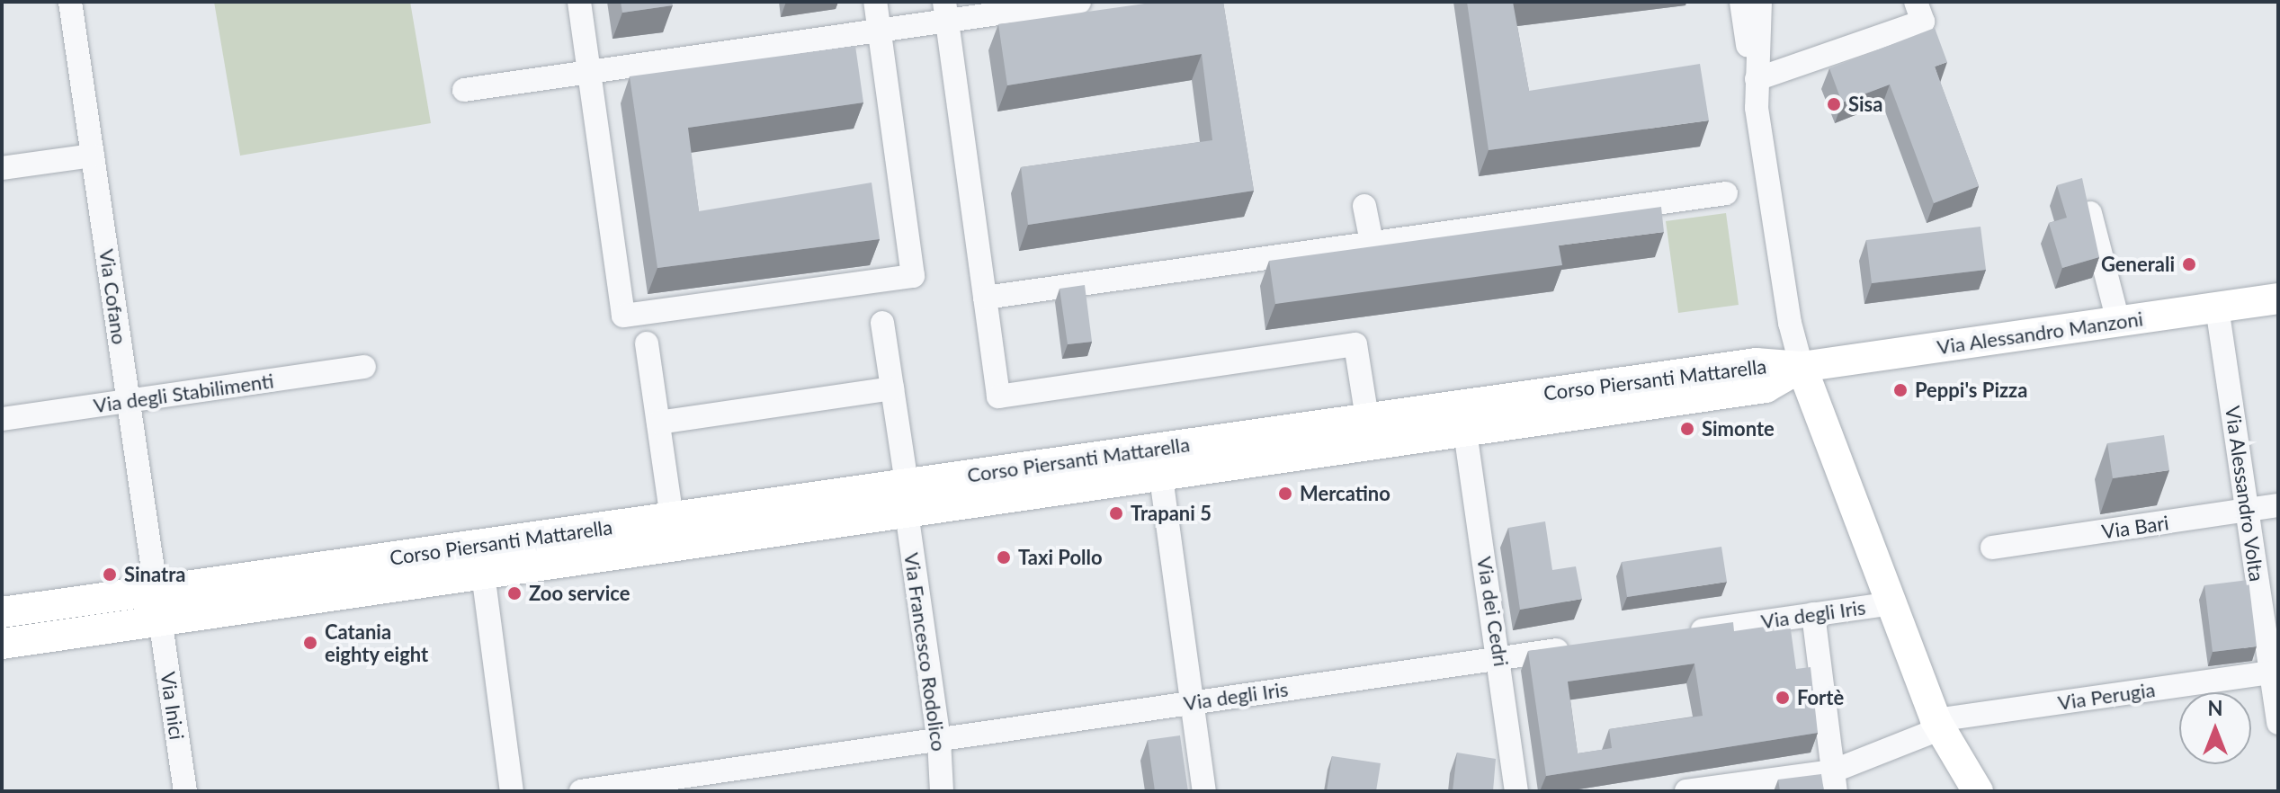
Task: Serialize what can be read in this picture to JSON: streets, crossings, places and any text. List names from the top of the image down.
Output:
{
  "streets": {
    "main road": ["Via Alessandro Manzoni", "Corso Piersanti Mattarella"],
    "street": [
      "Via Cofano",
      "Via degli Stabilimenti",
      "Via Alessandro Volta",
      "Via Bari",
      "Via dei Cedri",
      "Via degli Iris",
      "Via Francesco Rodolico",
      "Via Perugia",
      "Via Inici"
    ]
  },
  "crossings": [
    ["Via Cofano", "Corso Piersanti Mattarella"],
    ["Via Cofano", "Via degli Stabilimenti"],
    ["Via Cofano", "Via Inici"],
    ["Via Alessandro Manzoni", "Corso Piersanti Mattarella"],
    ["Via Alessandro Manzoni", "Via Alessandro Volta"],
    ["Corso Piersanti Mattarella", "Via dei Cedri"],
    ["Corso Piersanti Mattarella", "Via Francesco Rodolico"],
    ["Corso Piersanti Mattarella", "Via Inici"],
    ["Via Alessandro Volta", "Via Bari"],
    ["Via Alessandro Volta", "Via Perugia"],
    ["Via dei Cedri", "Via degli Iris"],
    ["Via degli Iris", "Via Francesco Rodolico"]
  ],
  "places": [
    "Sisa",
    "Generali",
    "Peppi's Pizza",
    "Simonte",
    "Mercatino",
    "Trapani 5",
    "Taxi Pollo",
    "Sinatra",
    "Zoo service",
    "Catania eighty eight",
    "Fortè"
  ],
  "north": "top"
}
